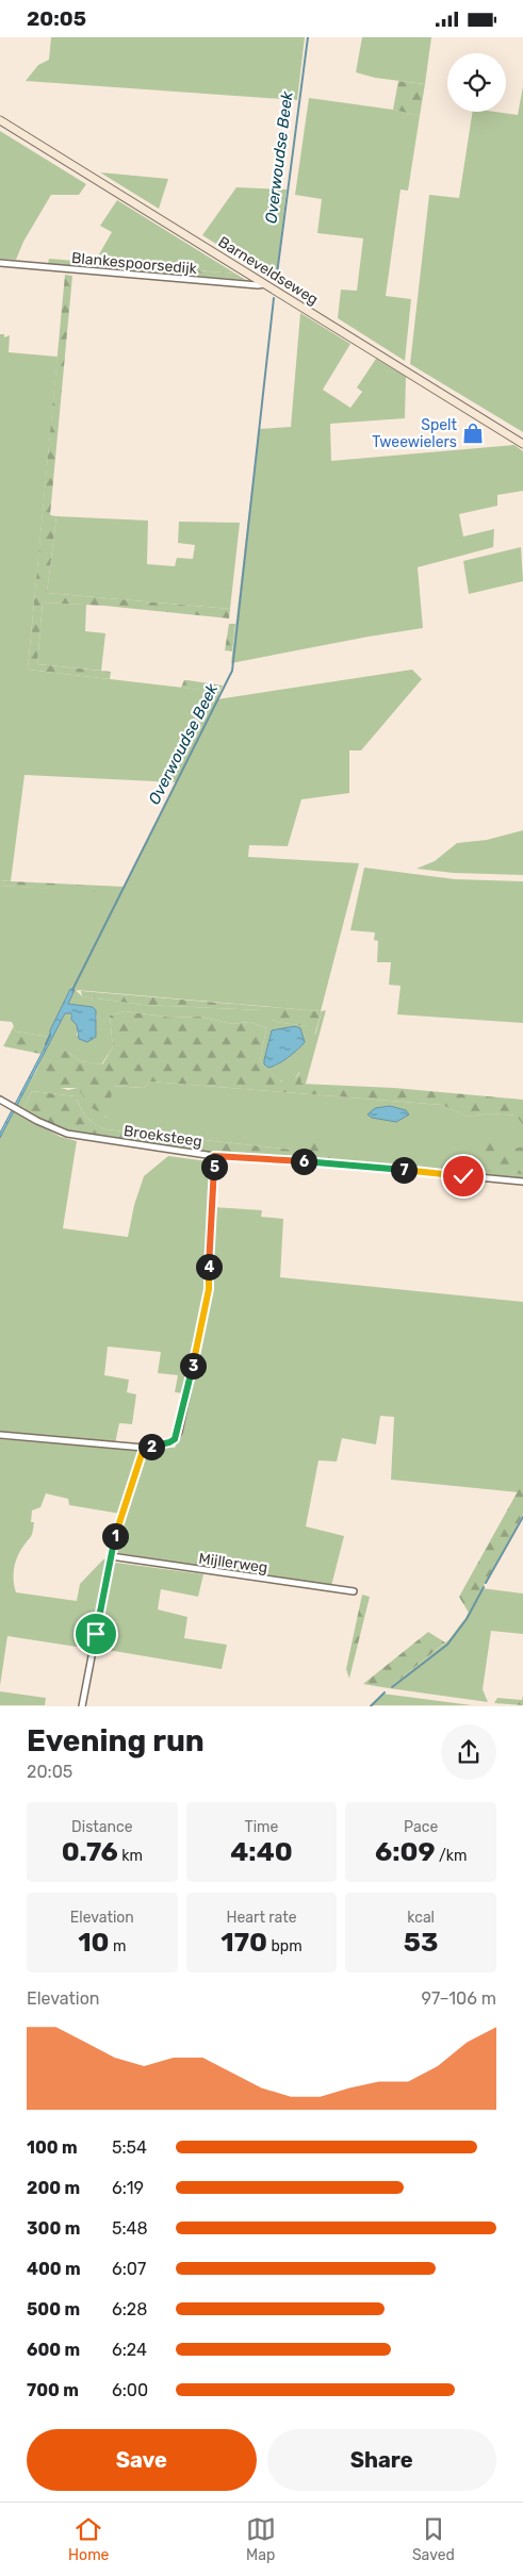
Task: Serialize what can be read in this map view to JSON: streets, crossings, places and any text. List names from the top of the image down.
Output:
{
  "streets": {
    "main road": ["Barneveldseweg"],
    "street": ["Blankespoorsedijk", "Broeksteeg", "Mijllerweg"]
  },
  "crossings": [
    ["Blankespoorsedijk", "Barneveldseweg"]
  ],
  "water": ["Overwoudse Beek"],
  "places": {
    "shop": ["Spelt Tweewielers"]
  },
  "page": {
    "status": "20:05",
    "pins": [
      "6",
      "5",
      "7",
      "4",
      "3",
      "2",
      "1"
    ],
    "heading": ["Evening run", "20:05"],
    "stats": [
      ["Distance", "0.76 km"],
      ["Time", "4:40"],
      ["Pace", "6:09 /km"],
      ["Elevation", "10 m"],
      ["Heart rate", "170 bpm"],
      ["kcal", "53"]
    ],
    "chart": ["Elevation", "97–106 m"],
    "list": [
      {
        "name": "100 m",
        "note": "5:54"
      },
      {
        "name": "200 m",
        "note": "6:19"
      },
      {
        "name": "300 m",
        "note": "5:48"
      },
      {
        "name": "400 m",
        "note": "6:07"
      },
      {
        "name": "500 m",
        "note": "6:28"
      },
      {
        "name": "600 m",
        "note": "6:24"
      },
      {
        "name": "700 m",
        "note": "6:00"
      }
    ],
    "buttons": ["Save", "Share"],
    "tabs": ["Home", "Map", "Saved"]
  }
}
